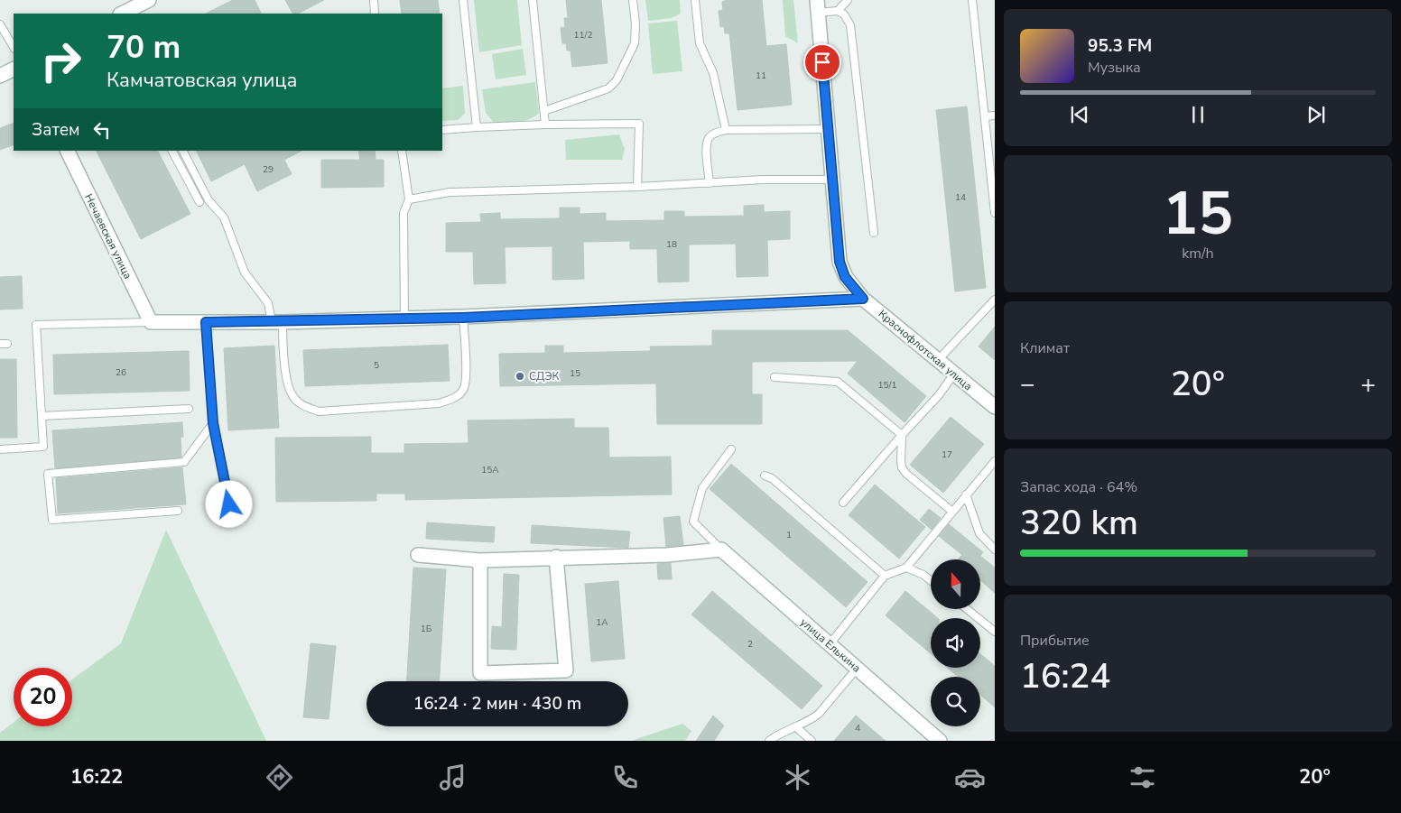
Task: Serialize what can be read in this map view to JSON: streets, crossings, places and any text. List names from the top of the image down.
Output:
{
  "streets": {
    "street": ["Нечаевская улица", "Краснофлотская улица", "улица Елькина"]
  },
  "places": ["СДЭК"],
  "house_numbers": [
    "11/2",
    "11",
    "29",
    "14",
    "18",
    "5",
    "26",
    "15",
    "15/1",
    "17",
    "15А",
    "1",
    "1А",
    "1Б",
    "2",
    "4"
  ],
  "north": "top",
  "page": {
    "turn": ["70 m", "Камчатовская улица"],
    "song": ["95.3 FM", "Музыка"],
    "then": "Затем",
    "tile": [
      ["15", "km/h"],
      "Климат",
      ["Запас хода · 64%", "320 km"],
      ["Прибытие", "16:24"]
    ],
    "heat": ["−", "20°", "+"],
    "limit": "20",
    "trip": "16:24 · 2 мин · 430 m",
    "tabs": ["16:22", "20°"]
  }
}
